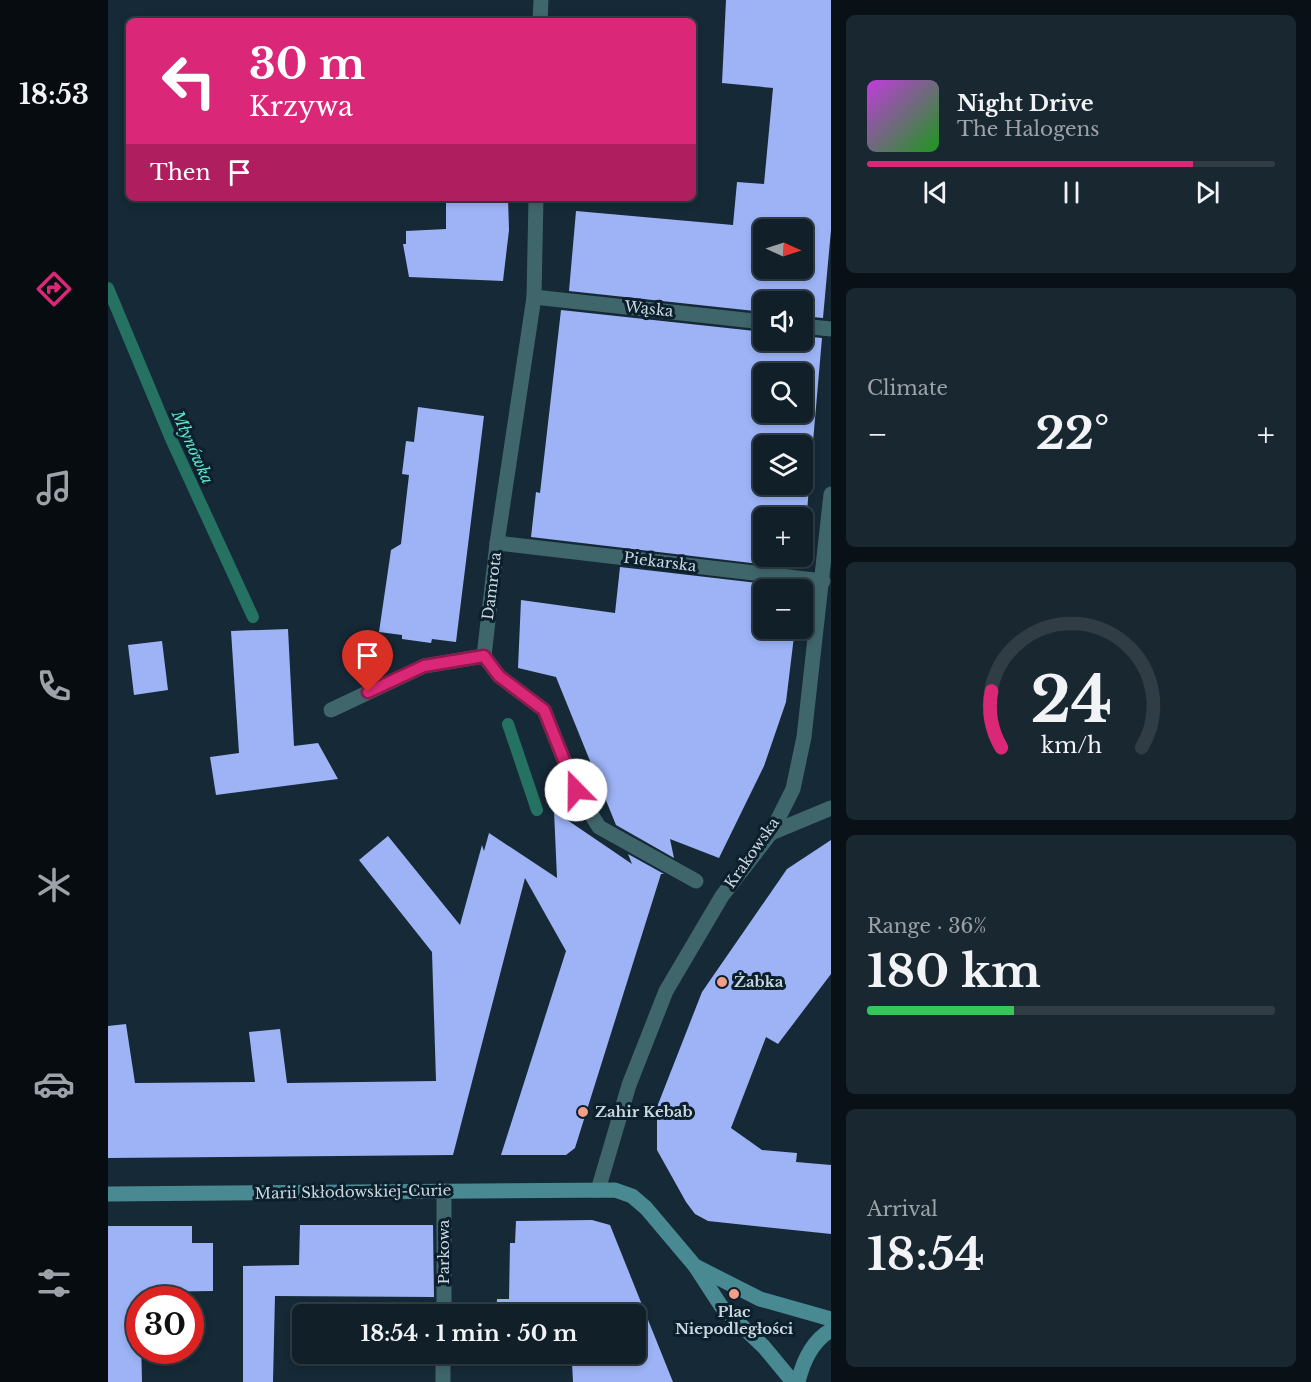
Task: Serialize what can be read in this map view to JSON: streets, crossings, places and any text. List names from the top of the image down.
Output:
{
  "streets": {
    "main road": ["Marii Skłodowskiej-Curie"],
    "street": [
      "Wąska",
      "Piekarska",
      "Damrota",
      "Krakowska",
      "Parkowa"
    ]
  },
  "crossings": [
    ["Wąska", "Damrota"],
    ["Piekarska", "Damrota"],
    ["Piekarska", "Krakowska"],
    ["Krakowska", "Marii Skłodowskiej-Curie"],
    ["Marii Skłodowskiej-Curie", "Parkowa"]
  ],
  "water": ["Młynówka"],
  "places": ["Żabka", "Zahir Kebab", "Plac Niepodległości"],
  "north": "right",
  "page": {
    "tabs": "18:53",
    "turn": ["30 m", "Krzywa"],
    "song": ["Night Drive", "The Halogens"],
    "then": "Then",
    "map_buttons": ["+", "−"],
    "tile": [
      "Climate",
      ["Range · 36%", "180 km"],
      ["Arrival", "18:54"]
    ],
    "heat": ["−", "22°", "+"],
    "limit": "30",
    "trip": "18:54 · 1 min · 50 m",
    "gauge": ["24", "km/h"]
  }
}
